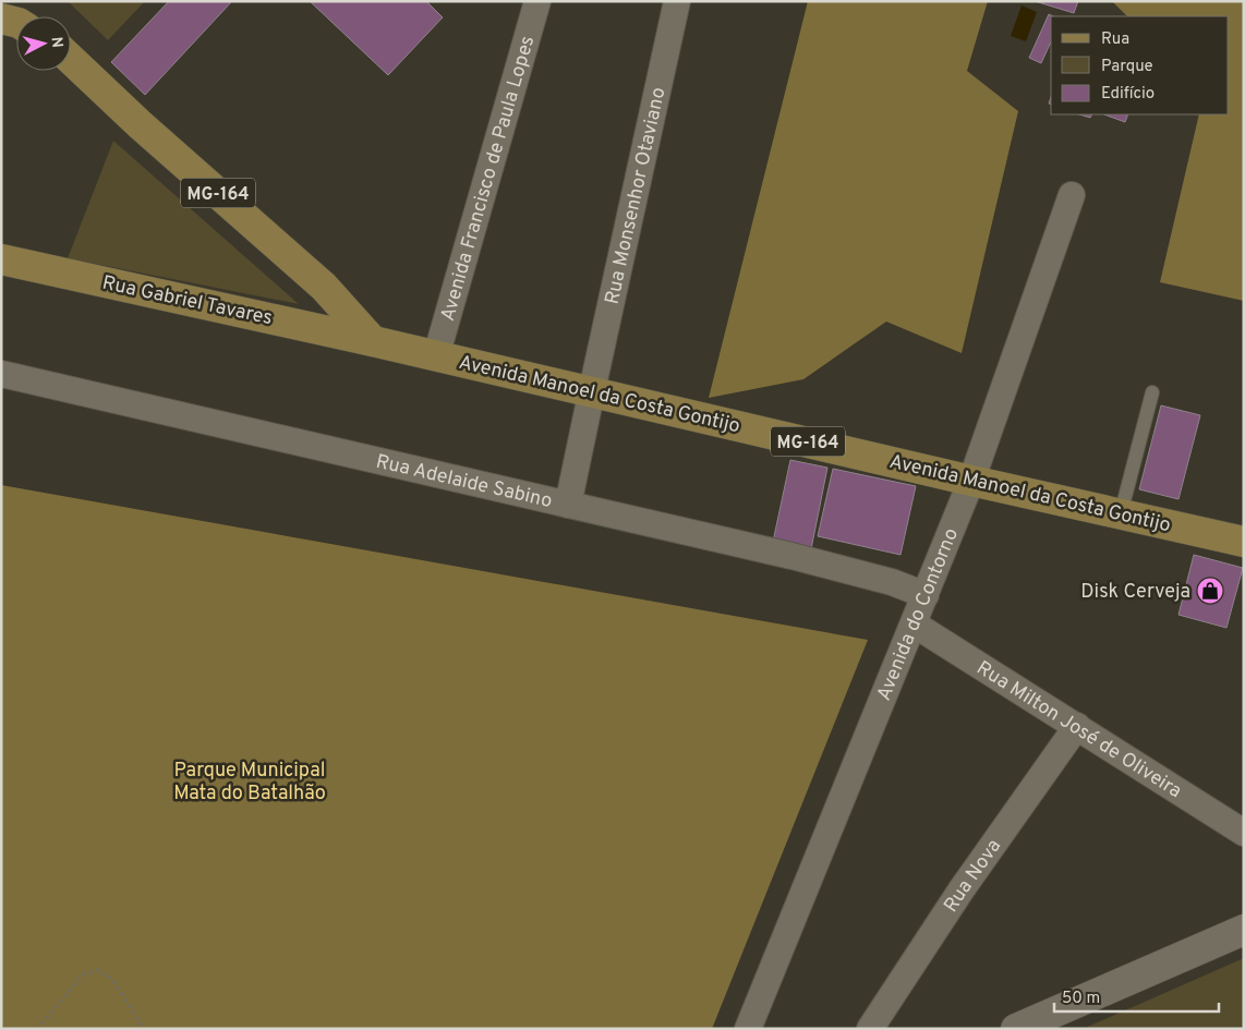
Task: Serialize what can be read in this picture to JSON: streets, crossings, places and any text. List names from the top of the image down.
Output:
{
  "streets": {
    "main road": ["MG-164", "Rua Gabriel Tavares", "Avenida Manoel da Costa Gontijo"],
    "street": [
      "Avenida Francisco de Paula Lopes",
      "Rua Monsenhor Otaviano",
      "Rua Adelaide Sabino",
      "Avenida do Contorno",
      "Rua Milton José de Oliveira",
      "Rua Nova"
    ]
  },
  "crossings": [
    ["Avenida Francisco de Paula Lopes", "Avenida Manoel da Costa Gontijo"],
    ["MG-164", "Rua Gabriel Tavares"],
    ["MG-164", "Avenida Manoel da Costa Gontijo"],
    ["Rua Monsenhor Otaviano", "Avenida Manoel da Costa Gontijo"],
    ["Rua Monsenhor Otaviano", "Rua Adelaide Sabino"],
    ["Rua Gabriel Tavares", "Avenida Manoel da Costa Gontijo"],
    ["Avenida Manoel da Costa Gontijo", "Avenida do Contorno"],
    ["Rua Adelaide Sabino", "Avenida do Contorno"],
    ["Avenida do Contorno", "Rua Milton José de Oliveira"],
    ["Rua Milton José de Oliveira", "Rua Nova"]
  ],
  "parks": ["Parque Municipal Mata do Batalhão"],
  "places": {
    "shop": ["Disk Cerveja"]
  },
  "legend": ["Rua", "Parque", "Edifício"],
  "scale_bar": "50 m",
  "north": "right"
}
